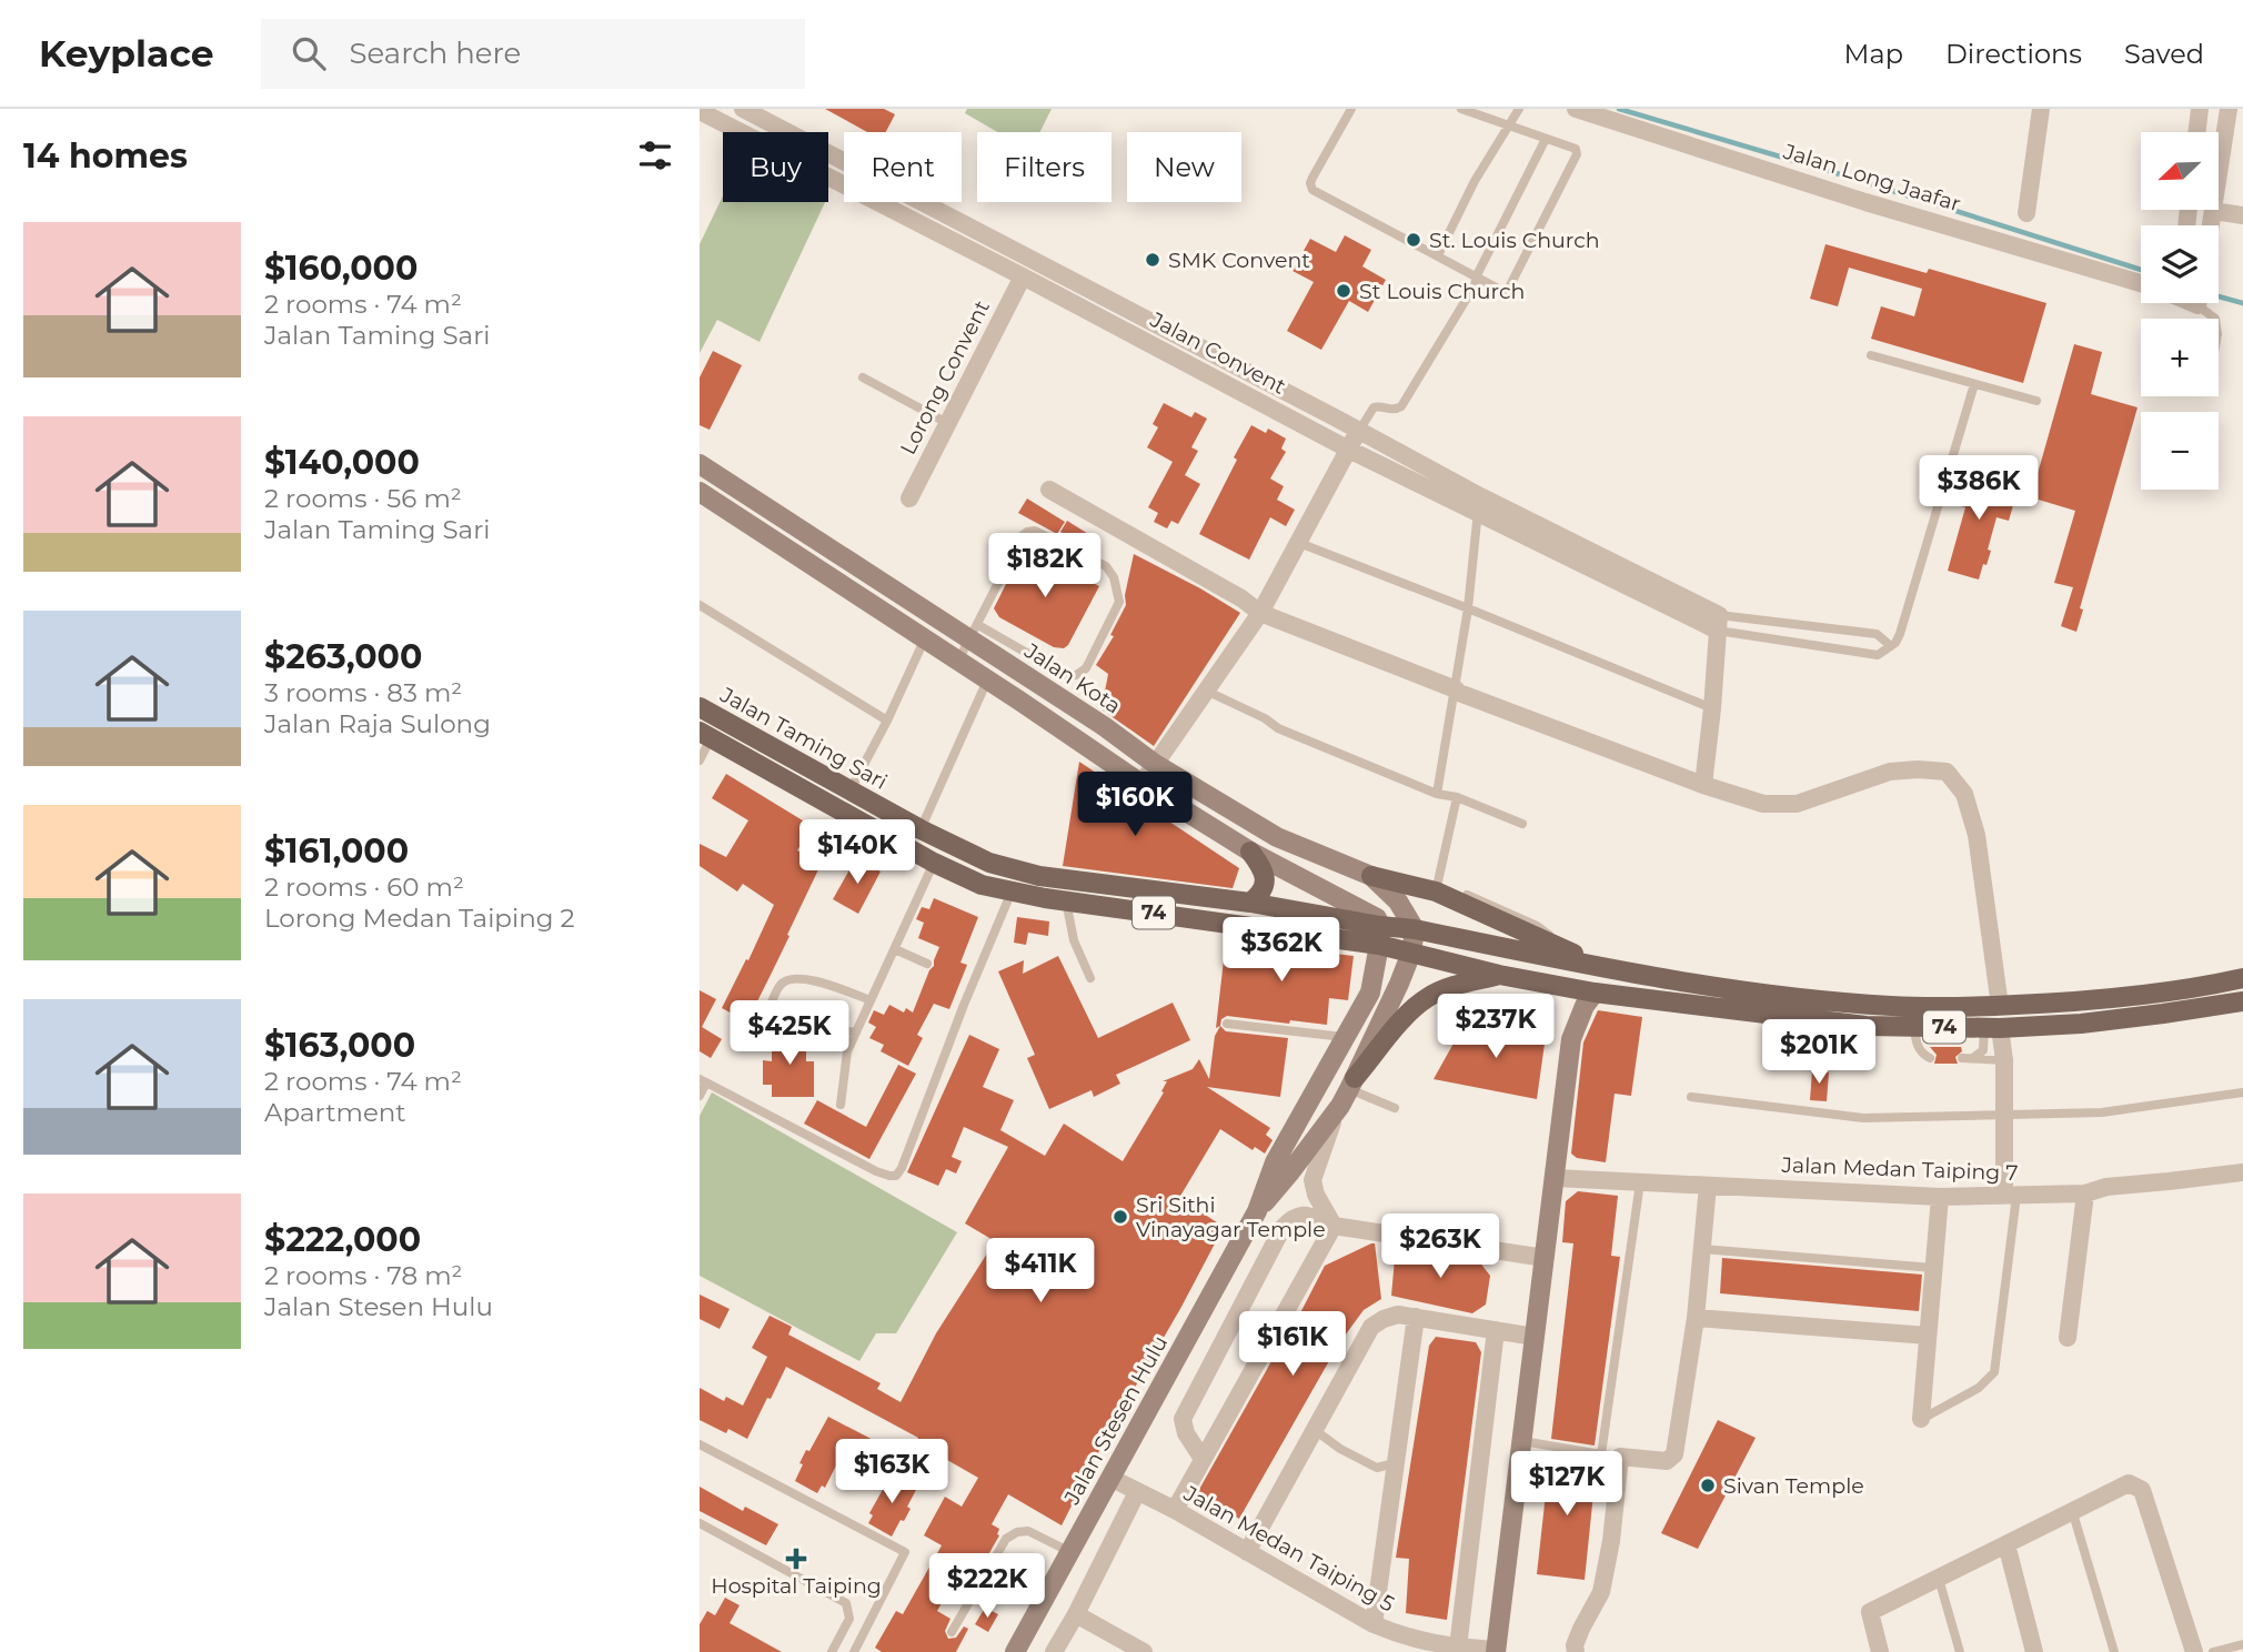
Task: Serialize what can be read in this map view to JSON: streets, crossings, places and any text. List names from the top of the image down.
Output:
{
  "streets": {
    "main road": [
      "Jalan Kota",
      "Jalan Taming Sari",
      "74",
      "Jalan Stesen Hulu"
    ],
    "street": [
      "Jalan Long Jaafar",
      "Jalan Convent",
      "Lorong Convent",
      "Jalan Medan Taiping 7",
      "Jalan Medan Taiping 5"
    ]
  },
  "crossings": [
    ["Jalan Convent", "Lorong Convent"],
    ["Jalan Kota", "74"],
    ["Jalan Kota", "Jalan Stesen Hulu"],
    ["Jalan Taming Sari", "74"],
    ["Jalan Taming Sari", "Jalan Stesen Hulu"],
    ["74", "Jalan Stesen Hulu"],
    ["Jalan Stesen Hulu", "Jalan Medan Taiping 5"]
  ],
  "places": {
    "other": [
      "St. Louis Church",
      "SMK Convent",
      "St Louis Church",
      "Sri Sithi Vinayagar Temple",
      "Sivan Temple"
    ],
    "health": ["Hospital Taiping"]
  },
  "north": "bottom left",
  "page": {
    "header": "Keyplace",
    "search": "Search here",
    "nav": ["Map", "Directions", "Saved"],
    "heading": "14 homes",
    "map_buttons": ["+", "−"],
    "chip": [
      "Buy",
      "Rent",
      "Filters",
      "New"
    ],
    "list": [
      {
        "name": "$160,000",
        "note": "2 rooms · 74 m² · Jalan Taming Sari"
      },
      {
        "name": "$140,000",
        "note": "2 rooms · 56 m² · Jalan Taming Sari"
      },
      {
        "name": "$263,000",
        "note": "3 rooms · 83 m² · Jalan Raja Sulong"
      },
      {
        "name": "$161,000",
        "note": "2 rooms · 60 m² · Lorong Medan Taiping 2"
      },
      {
        "name": "$163,000",
        "note": "2 rooms · 74 m² · Apartment"
      },
      {
        "name": "$222,000",
        "note": "2 rooms · 78 m² · Jalan Stesen Hulu"
      }
    ],
    "price": [
      "$386K",
      "$182K",
      "$160K",
      "$140K",
      "$362K",
      "$237K",
      "$425K",
      "$201K",
      "$263K",
      "$411K",
      "$161K",
      "$163K",
      "$127K",
      "$222K"
    ]
  }
}
